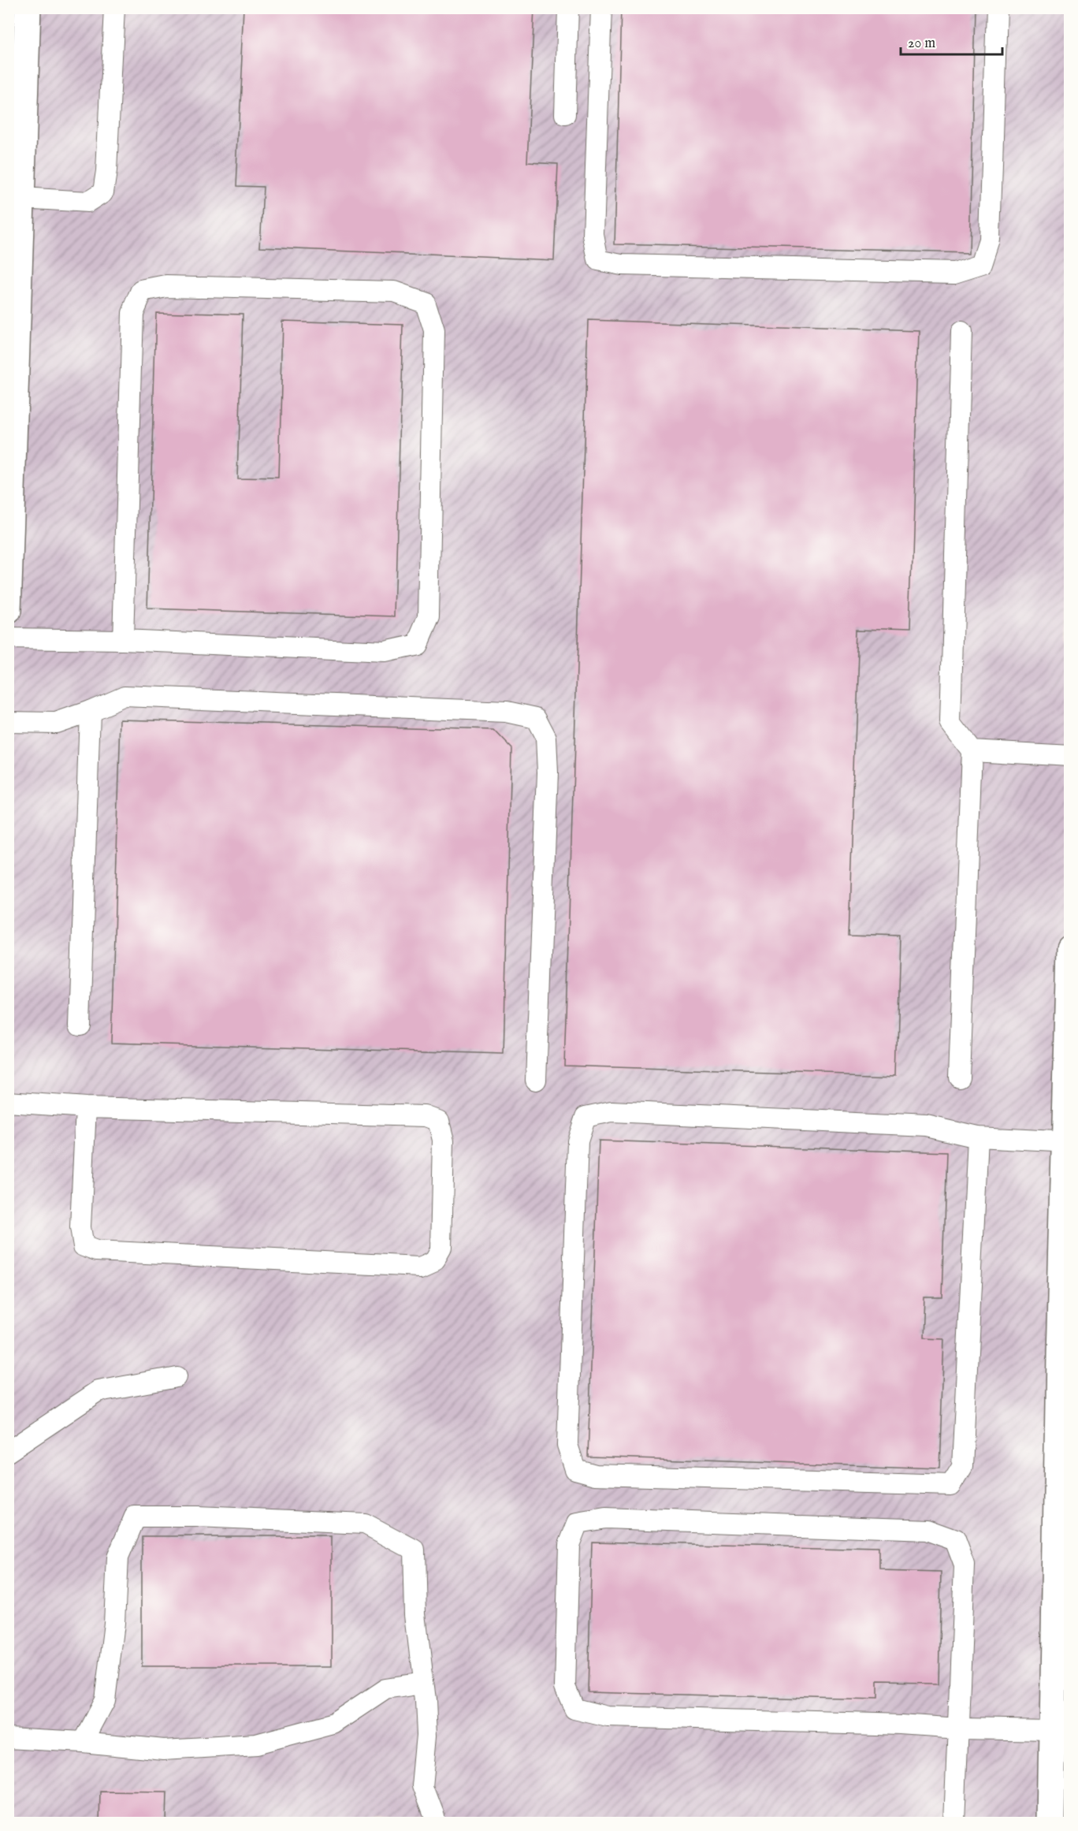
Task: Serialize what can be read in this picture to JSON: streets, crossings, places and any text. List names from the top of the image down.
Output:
{
  "scale_bar": "20 m"
}
